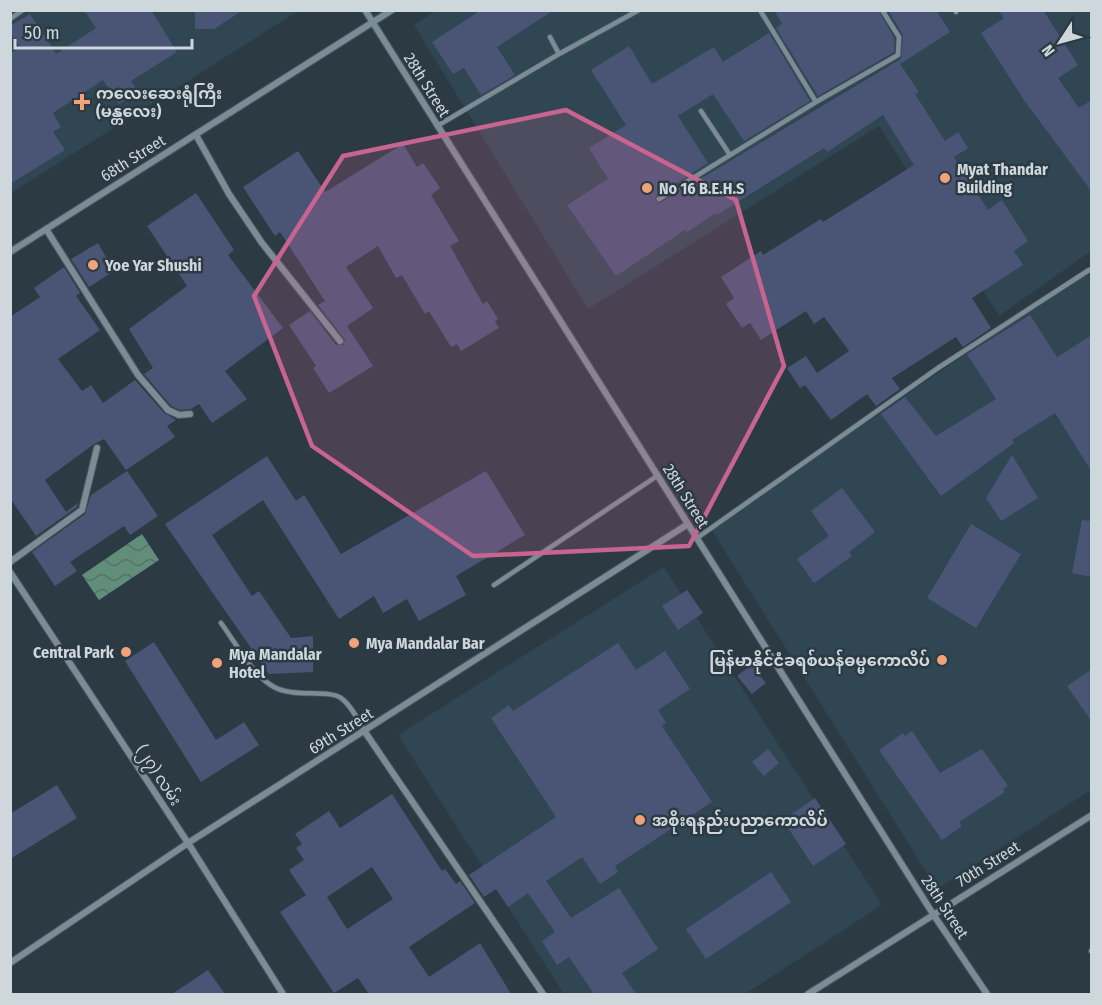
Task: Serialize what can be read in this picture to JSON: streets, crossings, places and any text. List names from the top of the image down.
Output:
{
  "streets": {
    "street": [
      "28th Street",
      "68th Street",
      "69th Street",
      "(၂၇) လမ်း",
      "70th Street"
    ]
  },
  "crossings": [
    ["28th Street", "68th Street"],
    ["28th Street", "69th Street"],
    ["28th Street", "70th Street"],
    ["69th Street", "(၂၇) လမ်း"]
  ],
  "places": {
    "health": ["ကလေးဆေးရုံကြီး (မန္တလေး)"],
    "other": [
      "Myat Thandar Building",
      "No 16 B.E.H.S",
      "Yoe Yar Shushi",
      "Mya Mandalar Bar",
      "Central Park",
      "မြန်မာနိုင်ငံခရစ်ယန်ဓမ္မကောလိပ်",
      "Mya Mandalar Hotel",
      "အစိုးရနည်းပညာကောလိပ်"
    ]
  },
  "scale_bar": "50 m",
  "north": "bottom left"
}
